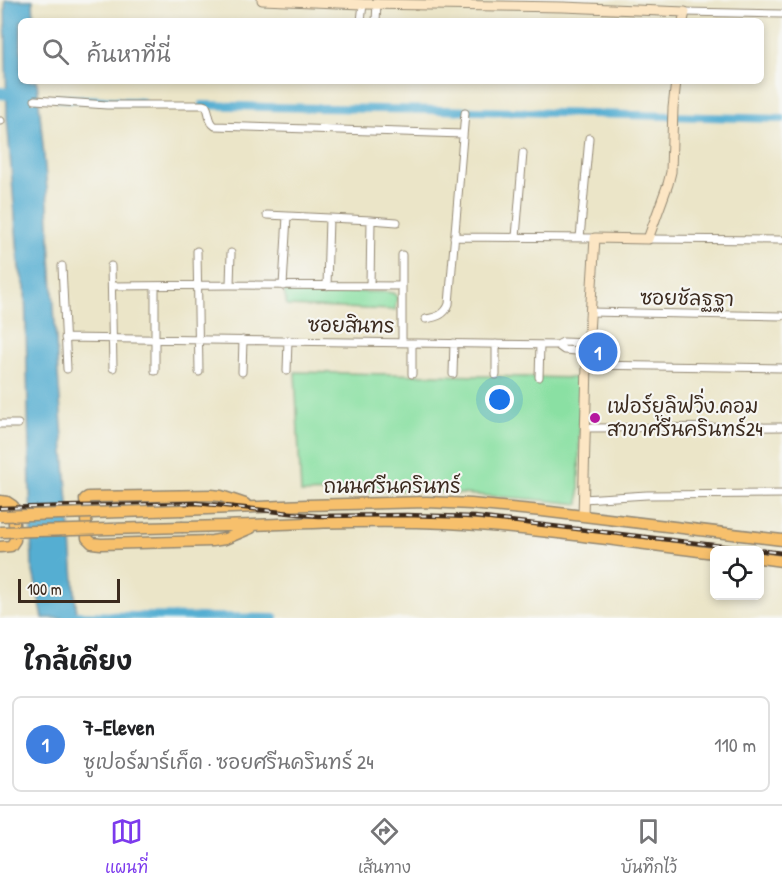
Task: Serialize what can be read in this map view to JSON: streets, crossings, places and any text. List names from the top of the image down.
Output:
{
  "streets": {
    "main road": ["ถนนศรีนครินทร์"],
    "street": ["ซอยชัลฐฐา", "ซอยสินทร"]
  },
  "places": ["เฟอร์ยูลิฟวิ่ง.คอม สาขาศรีนครินทร์24"],
  "scale_bar": "100 m",
  "page": {
    "search": "ค้นหาที่นี่",
    "pins": "1",
    "scale": "100 m",
    "heading": "ใกล้เคียง",
    "list": [
      {
        "mark": "1",
        "name": "7-Eleven",
        "note": "ซูเปอร์มาร์เก็ต · ซอยศรีนครินทร์ 24",
        "value": "110 m"
      }
    ],
    "nav": ["แผนที่", "เส้นทาง", "บันทึกไว้"]
  }
}
